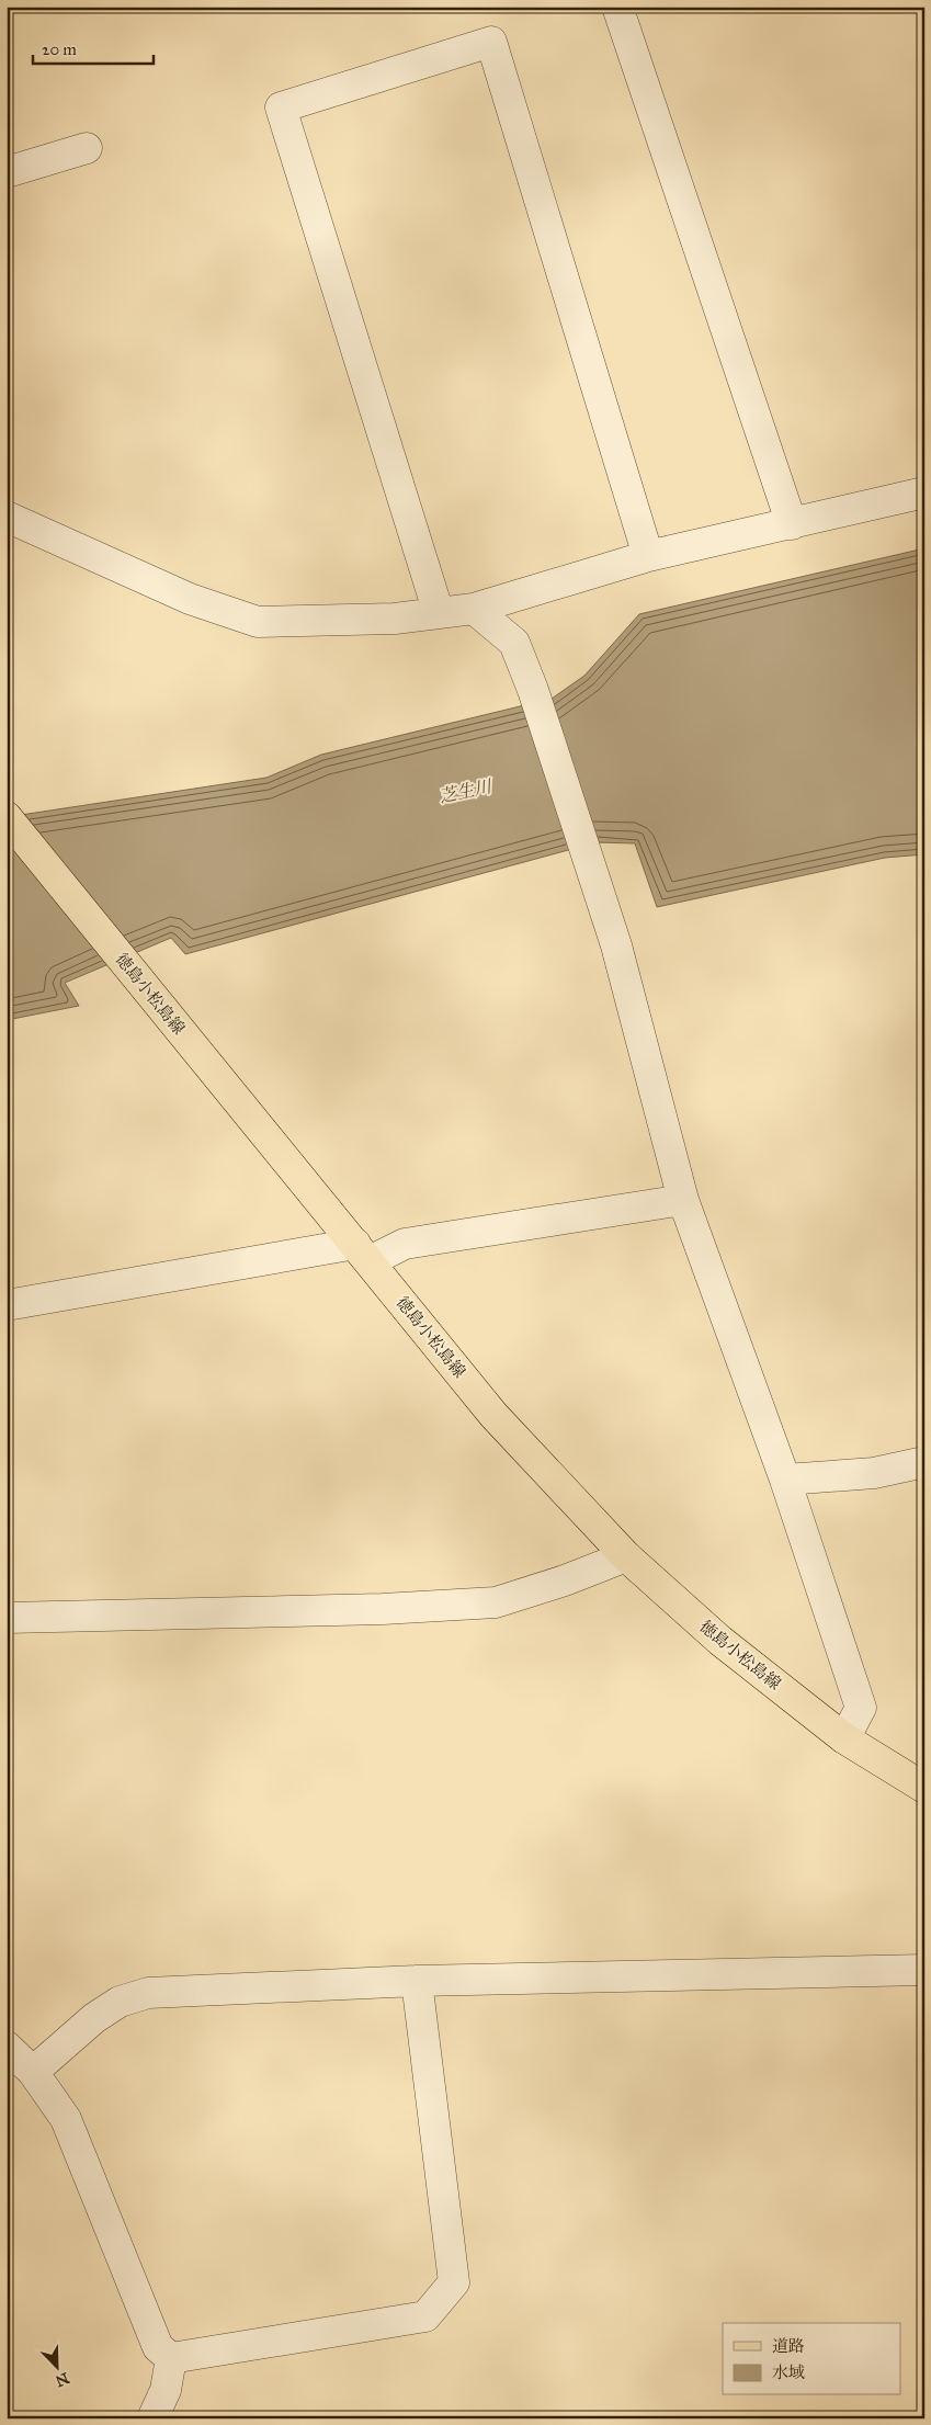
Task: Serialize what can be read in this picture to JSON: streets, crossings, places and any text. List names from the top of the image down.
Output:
{
  "streets": {
    "main road": ["徳島小松島線"]
  },
  "water": ["芝生川"],
  "legend": ["道路", "水域"],
  "scale_bar": "20 m",
  "north": "bottom right"
}
